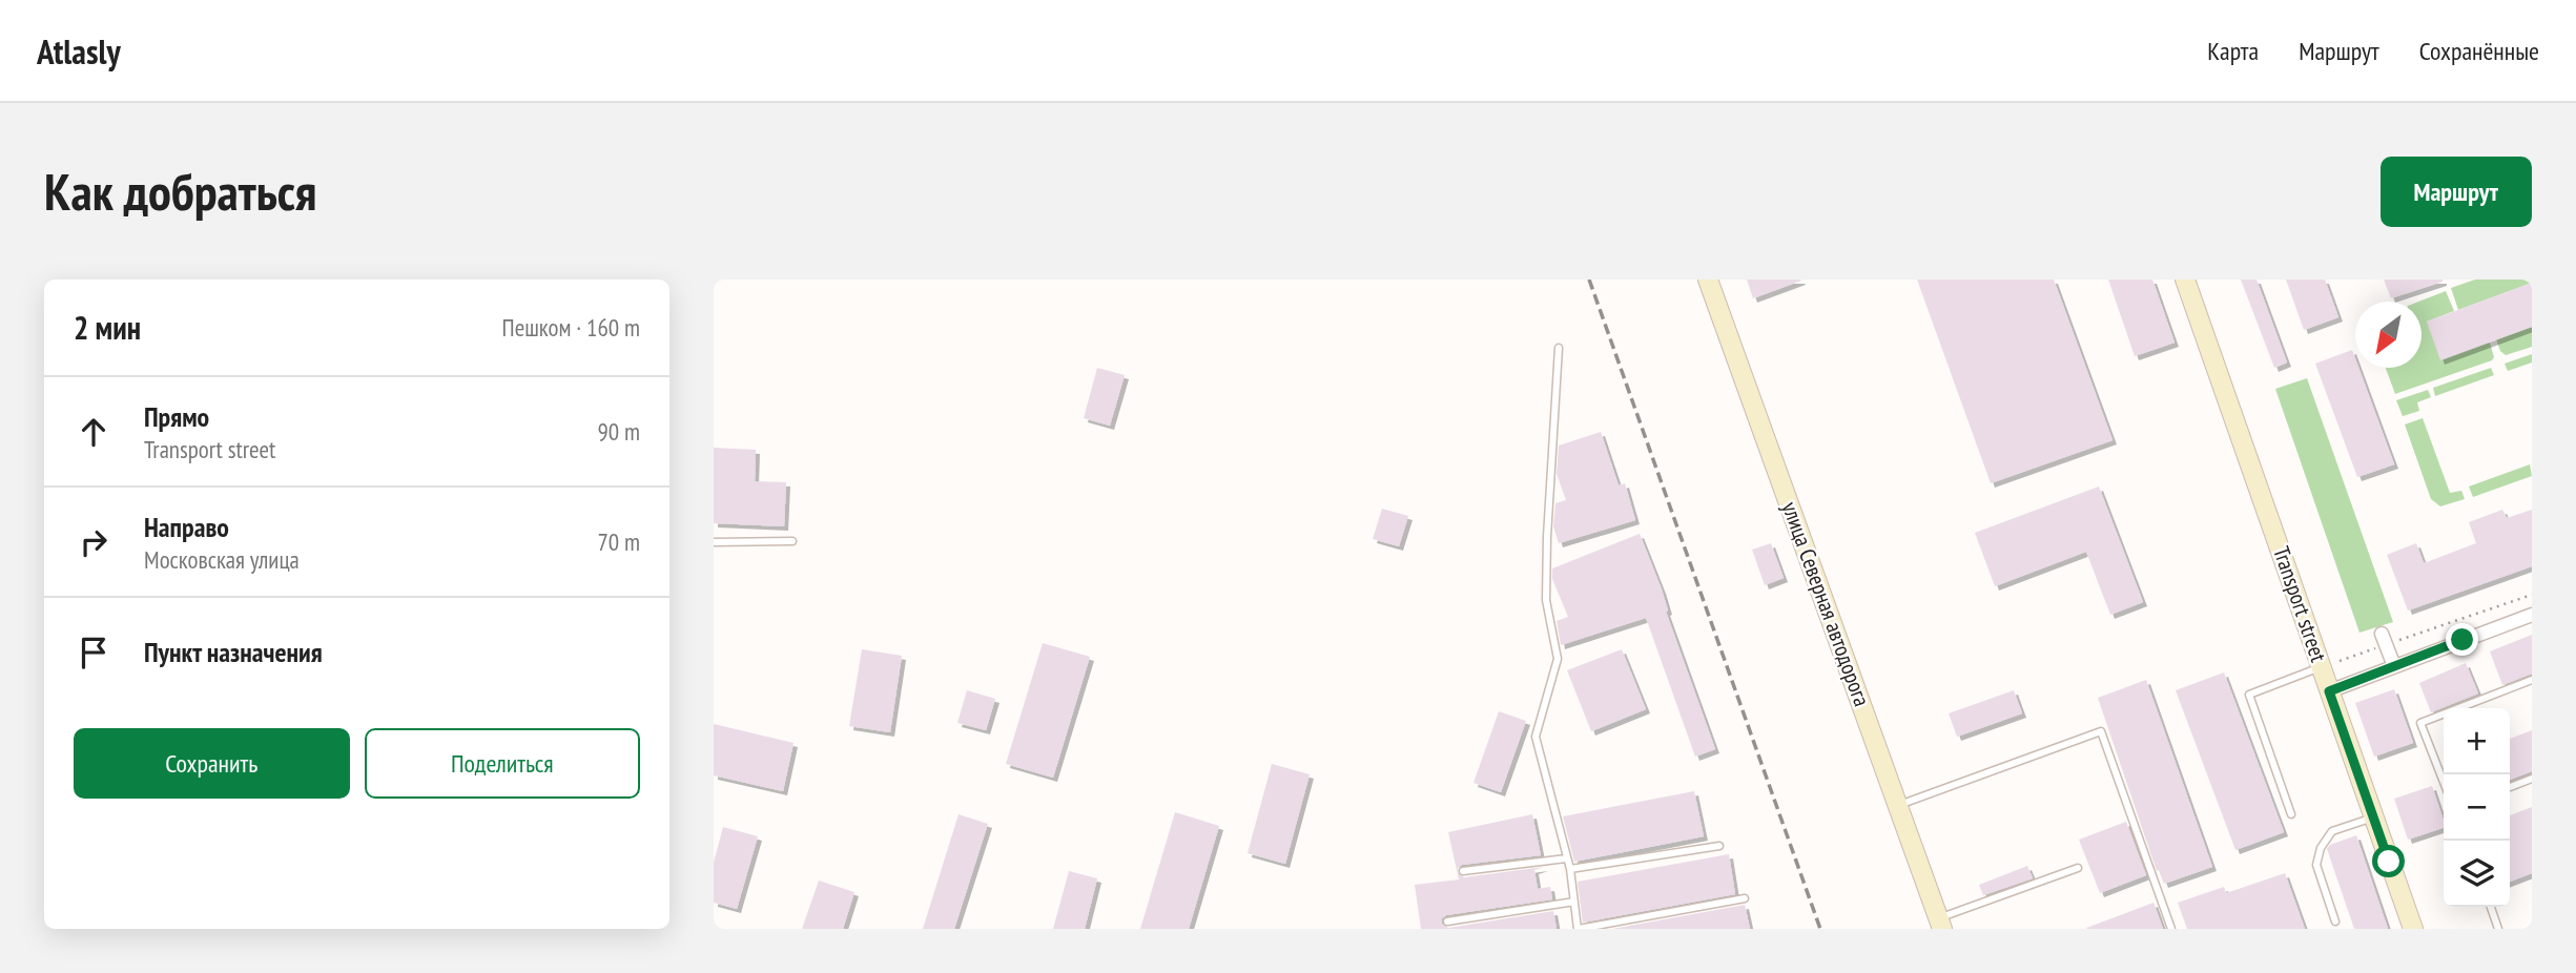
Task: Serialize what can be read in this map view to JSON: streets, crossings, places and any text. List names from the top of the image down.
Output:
{
  "streets": {
    "street": ["улица Северная автодорога", "Transport street"]
  },
  "north": "bottom left",
  "page": {
    "header": "Atlasly",
    "nav": ["Карта", "Маршрут", "Сохранённые"],
    "buttons": [
      "Маршрут",
      ["Сохранить", "Поделиться"]
    ],
    "title": "Как добраться",
    "heading": ["2 мин", "Пешком · 160 m"],
    "list": [
      ["Прямо", "Transport street", "90 m"],
      ["Направо", "Московская улица", "70 m"],
      "Пункт назначения"
    ],
    "map_buttons": ["+", "−"]
  }
}
